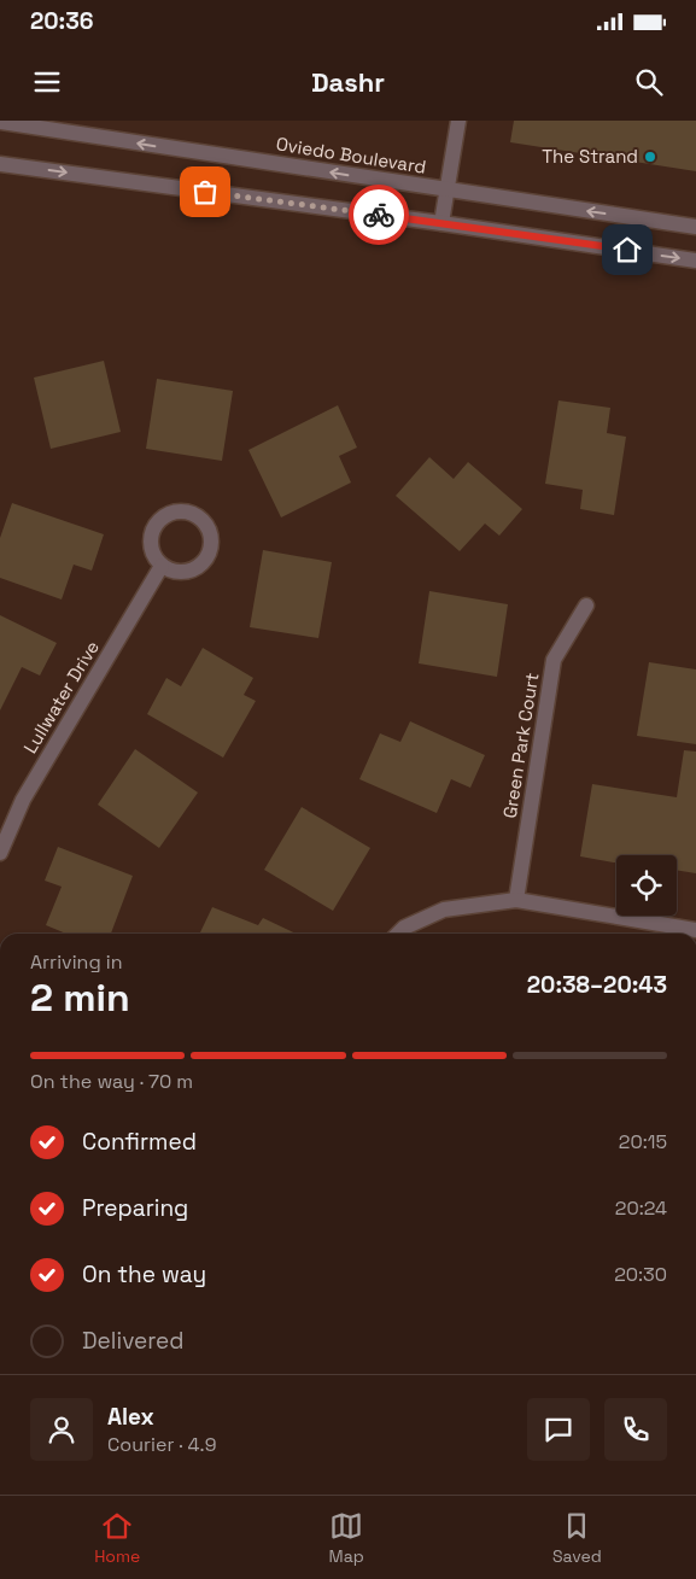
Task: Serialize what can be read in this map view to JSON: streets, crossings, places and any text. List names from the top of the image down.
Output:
{
  "streets": {
    "street": ["Oviedo Boulevard", "Lullwater Drive", "Green Park Court"]
  },
  "places": ["The Strand"],
  "page": {
    "status": "20:36",
    "header": "Dashr",
    "heading": ["2 min", "Arriving in", "20:38–20:43"],
    "panel": ["Alex", "Courier · 4.9"],
    "bar": "On the way · 70 m",
    "list": [
      ["Confirmed", "20:15"],
      ["Preparing", "20:24"],
      ["On the way", "20:30"],
      "Delivered"
    ],
    "tabs": ["Home", "Map", "Saved"]
  }
}
